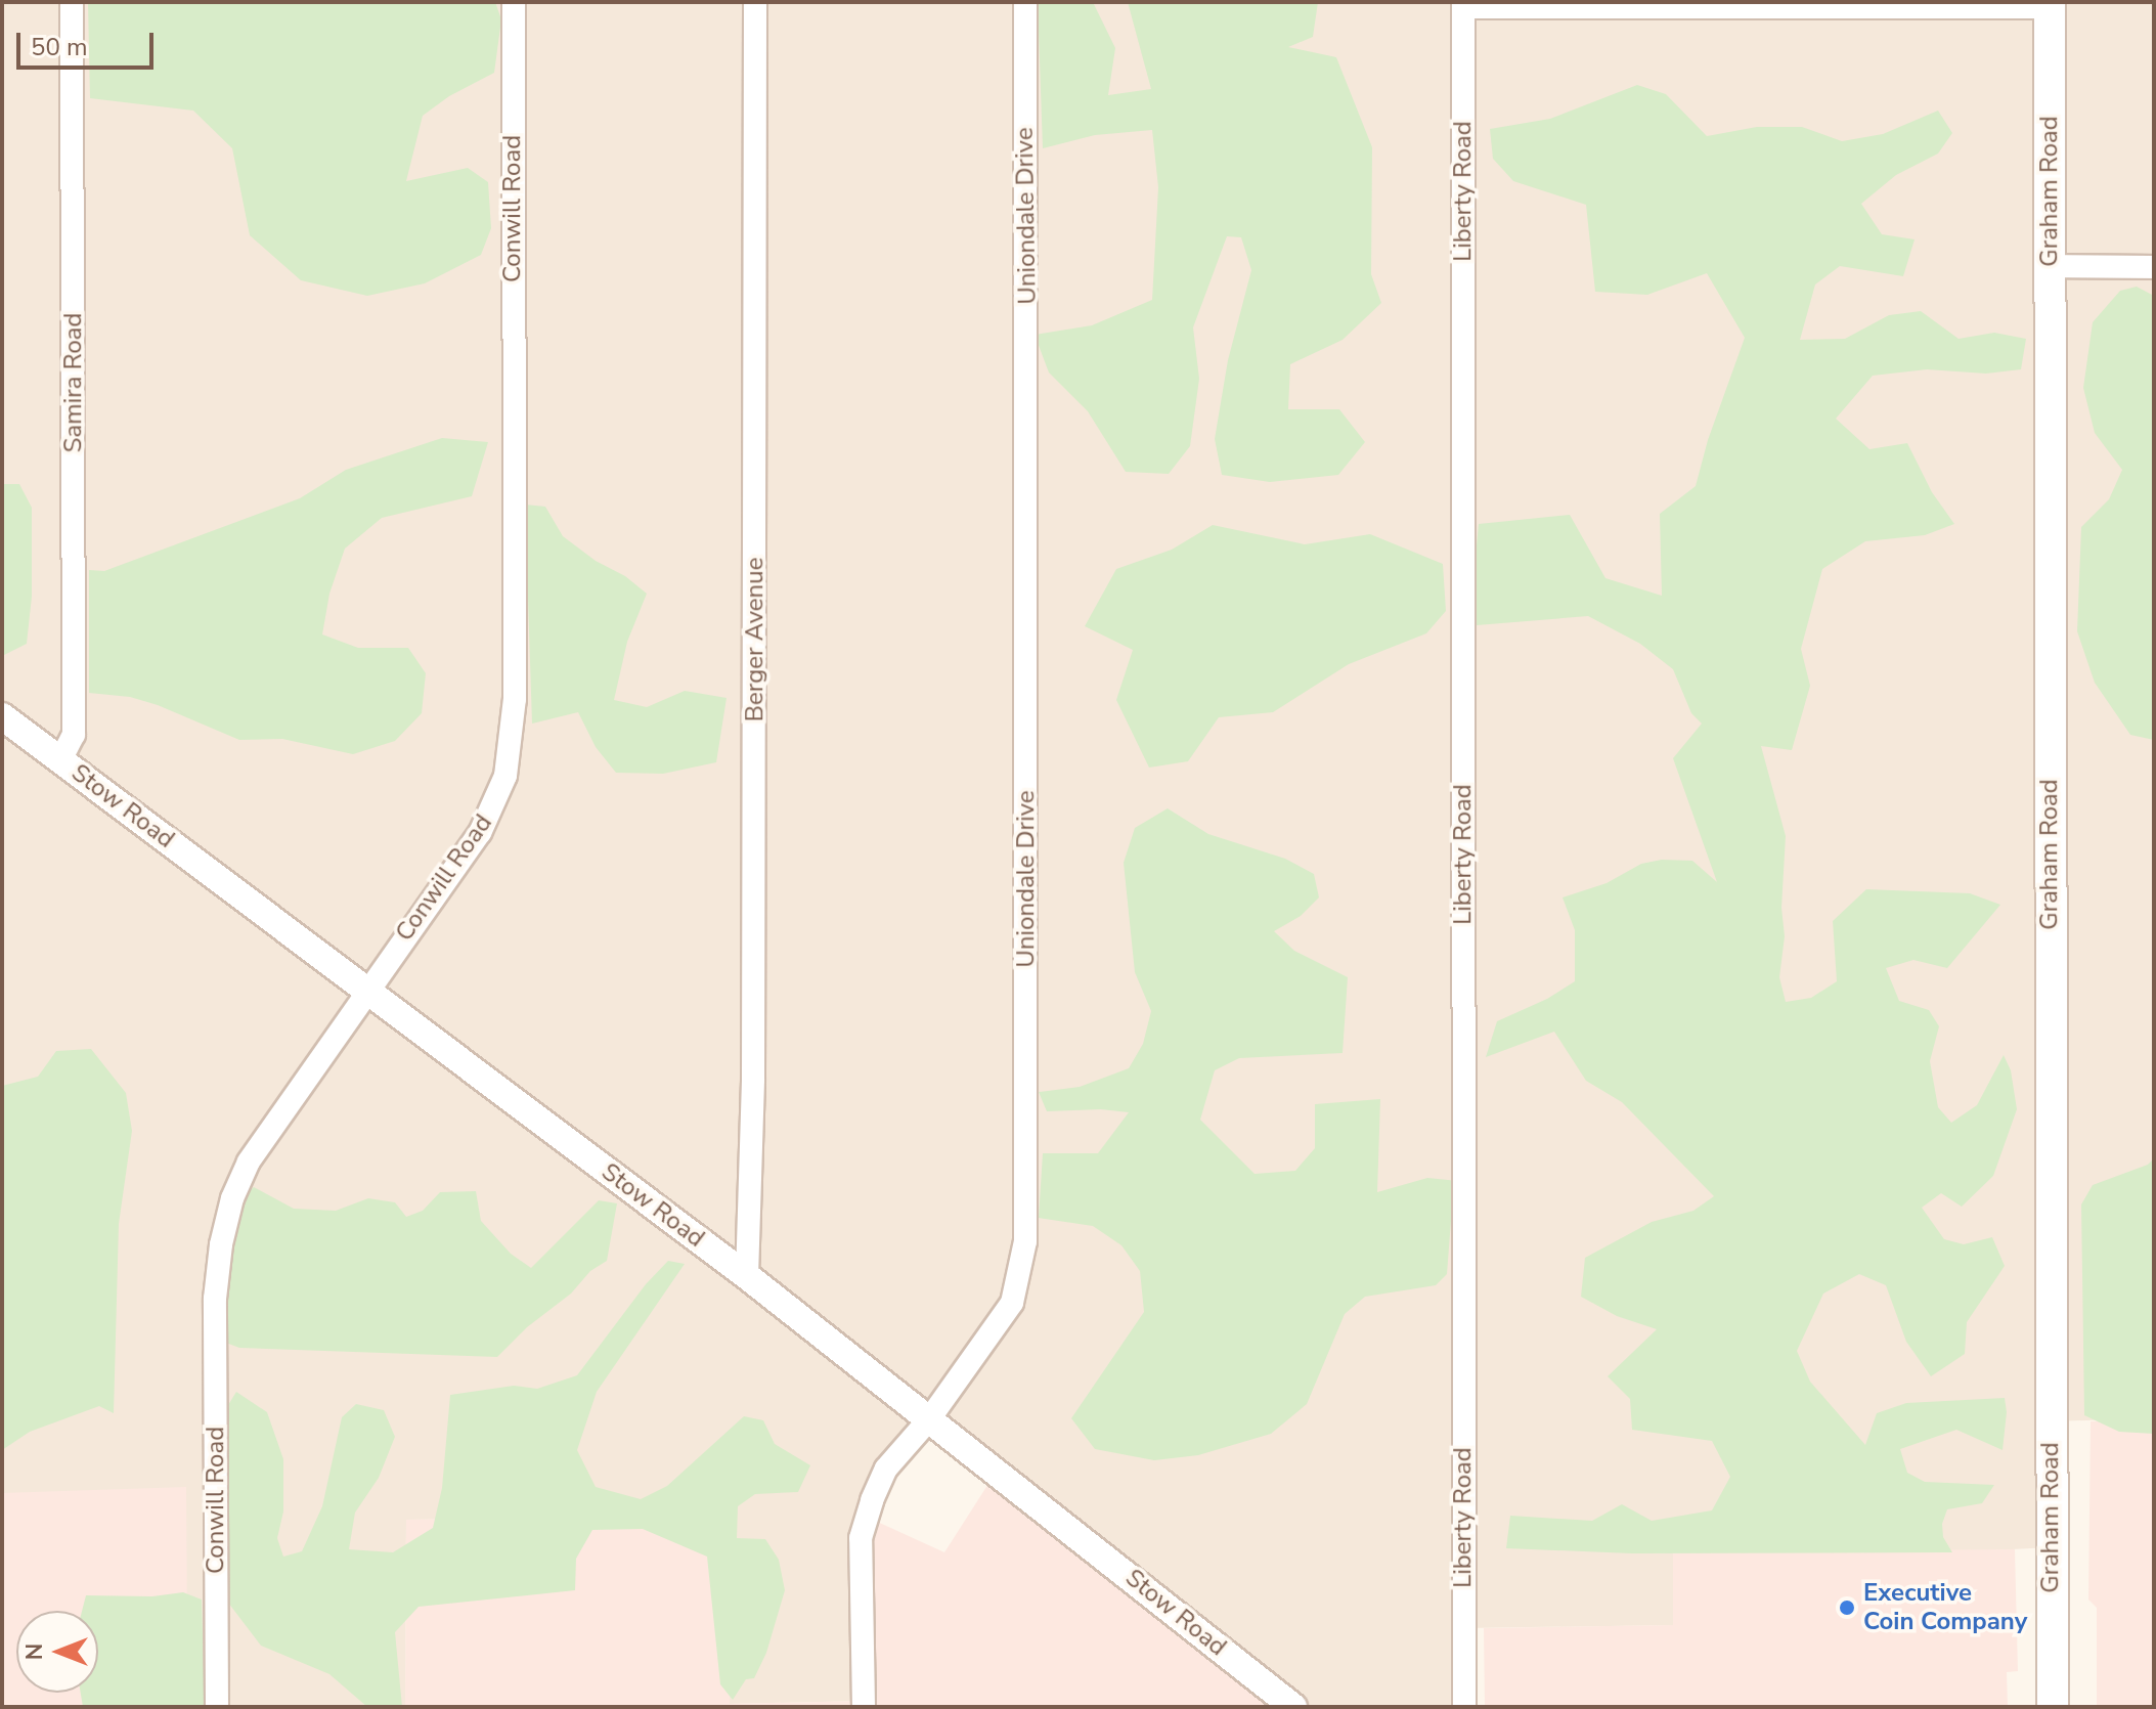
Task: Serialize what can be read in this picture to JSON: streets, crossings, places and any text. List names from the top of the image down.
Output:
{
  "streets": {
    "main road": ["Graham Road"],
    "street": [
      "Liberty Road",
      "Conwill Road",
      "Uniondale Drive",
      "Samira Road",
      "Berger Avenue",
      "Stow Road"
    ]
  },
  "crossings": [
    ["Conwill Road", "Stow Road"],
    ["Uniondale Drive", "Stow Road"],
    ["Samira Road", "Stow Road"],
    ["Berger Avenue", "Stow Road"]
  ],
  "places": ["Executive Coin Company"],
  "scale_bar": "50 m",
  "north": "left"
}
